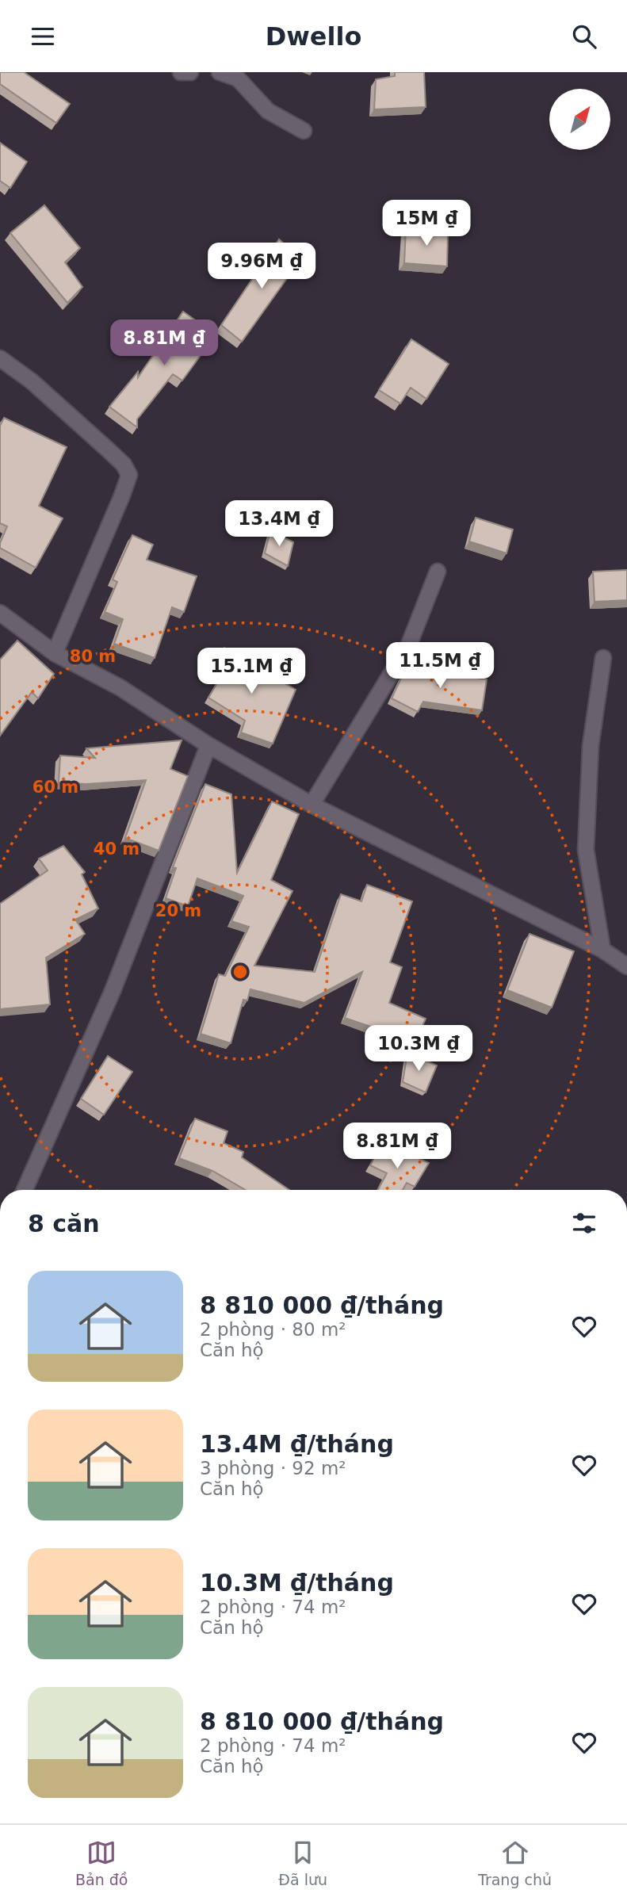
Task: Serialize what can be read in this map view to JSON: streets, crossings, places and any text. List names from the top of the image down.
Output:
{
  "north": "top right",
  "page": {
    "header": "Dwello",
    "price": [
      "15M ₫",
      "9.96M ₫",
      "8.81M ₫",
      "13.4M ₫",
      "11.5M ₫",
      "15.1M ₫",
      "10.3M ₫",
      "8.81M ₫"
    ],
    "heading": "8 căn",
    "list": [
      {
        "name": "8 810 000 ₫/tháng",
        "note": "2 phòng · 80 m² · Căn hộ"
      },
      {
        "name": "13.4M ₫/tháng",
        "note": "3 phòng · 92 m² · Căn hộ"
      },
      {
        "name": "10.3M ₫/tháng",
        "note": "2 phòng · 74 m² · Căn hộ"
      },
      {
        "name": "8 810 000 ₫/tháng",
        "note": "2 phòng · 74 m² · Căn hộ"
      }
    ],
    "tabs": ["Bản đồ", "Đã lưu", "Trang chủ"]
  },
  "rings": [
    "80 m",
    "60 m",
    "40 m",
    "20 m"
  ]
}
